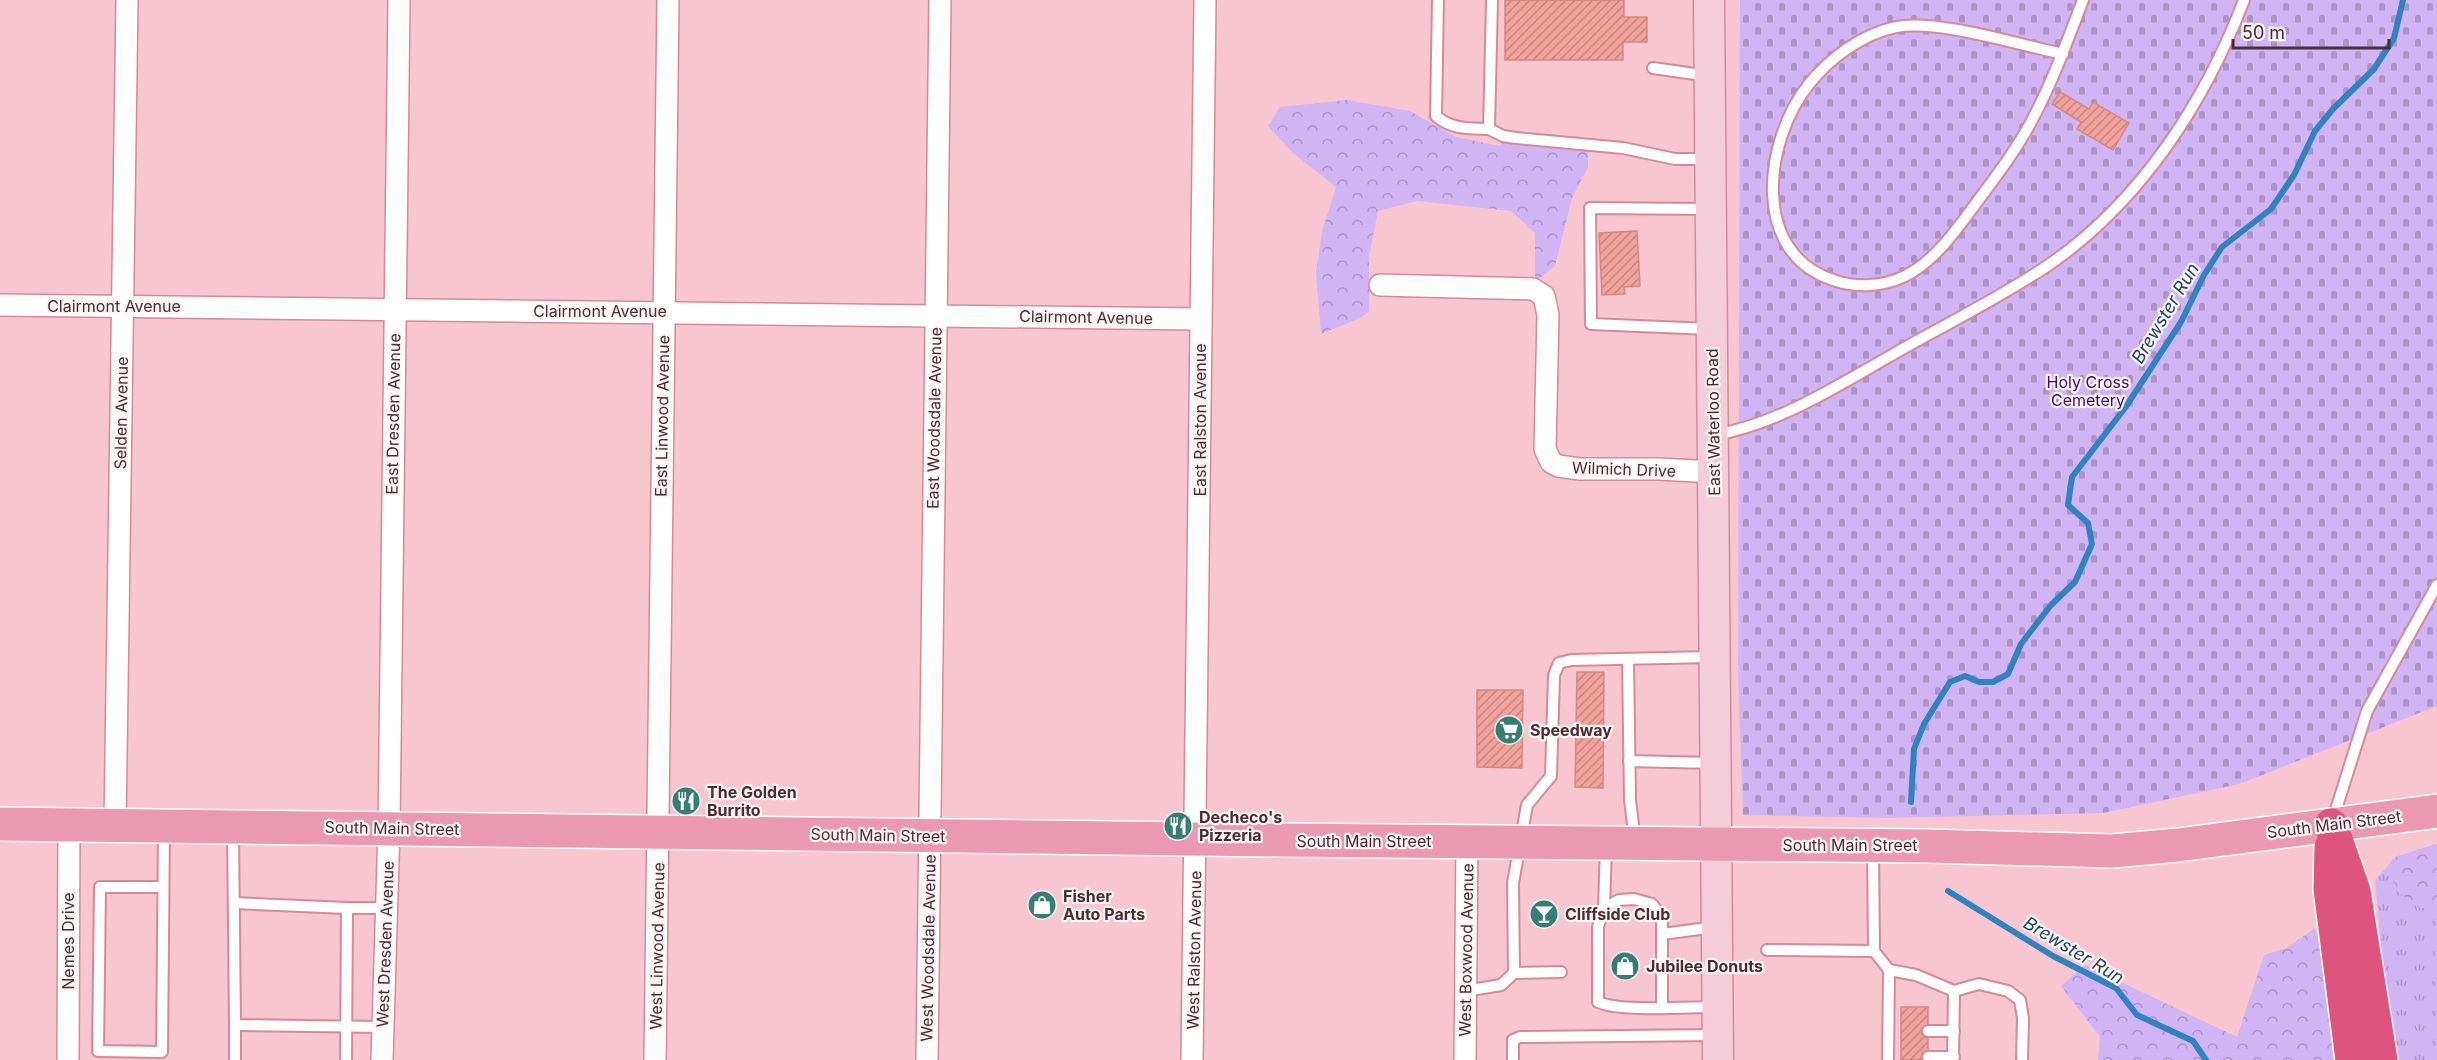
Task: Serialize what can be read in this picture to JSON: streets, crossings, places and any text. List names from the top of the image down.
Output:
{
  "streets": {
    "main road": ["East Waterloo Road", "South Main Street"],
    "street": [
      "Clairmont Avenue",
      "Selden Avenue",
      "East Dresden Avenue",
      "East Linwood Avenue",
      "East Woodsdale Avenue",
      "East Ralston Avenue",
      "Wilmich Drive",
      "Nemes Drive",
      "West Dresden Avenue",
      "West Linwood Avenue",
      "West Woodsdale Avenue",
      "West Ralston Avenue",
      "West Boxwood Avenue"
    ]
  },
  "crossings": [
    ["Clairmont Avenue", "Selden Avenue"],
    ["Clairmont Avenue", "East Dresden Avenue"],
    ["Clairmont Avenue", "East Linwood Avenue"],
    ["Clairmont Avenue", "East Woodsdale Avenue"],
    ["Clairmont Avenue", "East Ralston Avenue"],
    ["Selden Avenue", "South Main Street"],
    ["East Dresden Avenue", "South Main Street"],
    ["East Dresden Avenue", "West Dresden Avenue"],
    ["East Linwood Avenue", "South Main Street"],
    ["East Linwood Avenue", "West Linwood Avenue"],
    ["East Woodsdale Avenue", "South Main Street"],
    ["East Woodsdale Avenue", "West Woodsdale Avenue"],
    ["East Ralston Avenue", "South Main Street"],
    ["East Ralston Avenue", "West Ralston Avenue"],
    ["East Waterloo Road", "Wilmich Drive"],
    ["East Waterloo Road", "South Main Street"],
    ["South Main Street", "Nemes Drive"],
    ["South Main Street", "West Dresden Avenue"],
    ["South Main Street", "West Linwood Avenue"],
    ["South Main Street", "West Woodsdale Avenue"],
    ["South Main Street", "West Ralston Avenue"],
    ["South Main Street", "West Boxwood Avenue"]
  ],
  "water": ["Brewster Run"],
  "parks": ["Holy Cross Cemetery"],
  "places": {
    "supermarket": ["Speedway"],
    "restaurant": ["The Golden Burrito", "Decheco's Pizzeria"],
    "shop": ["Fisher Auto Parts", "Jubilee Donuts"],
    "bar": ["Cliffside Club"]
  },
  "scale_bar": "50 m"
}
